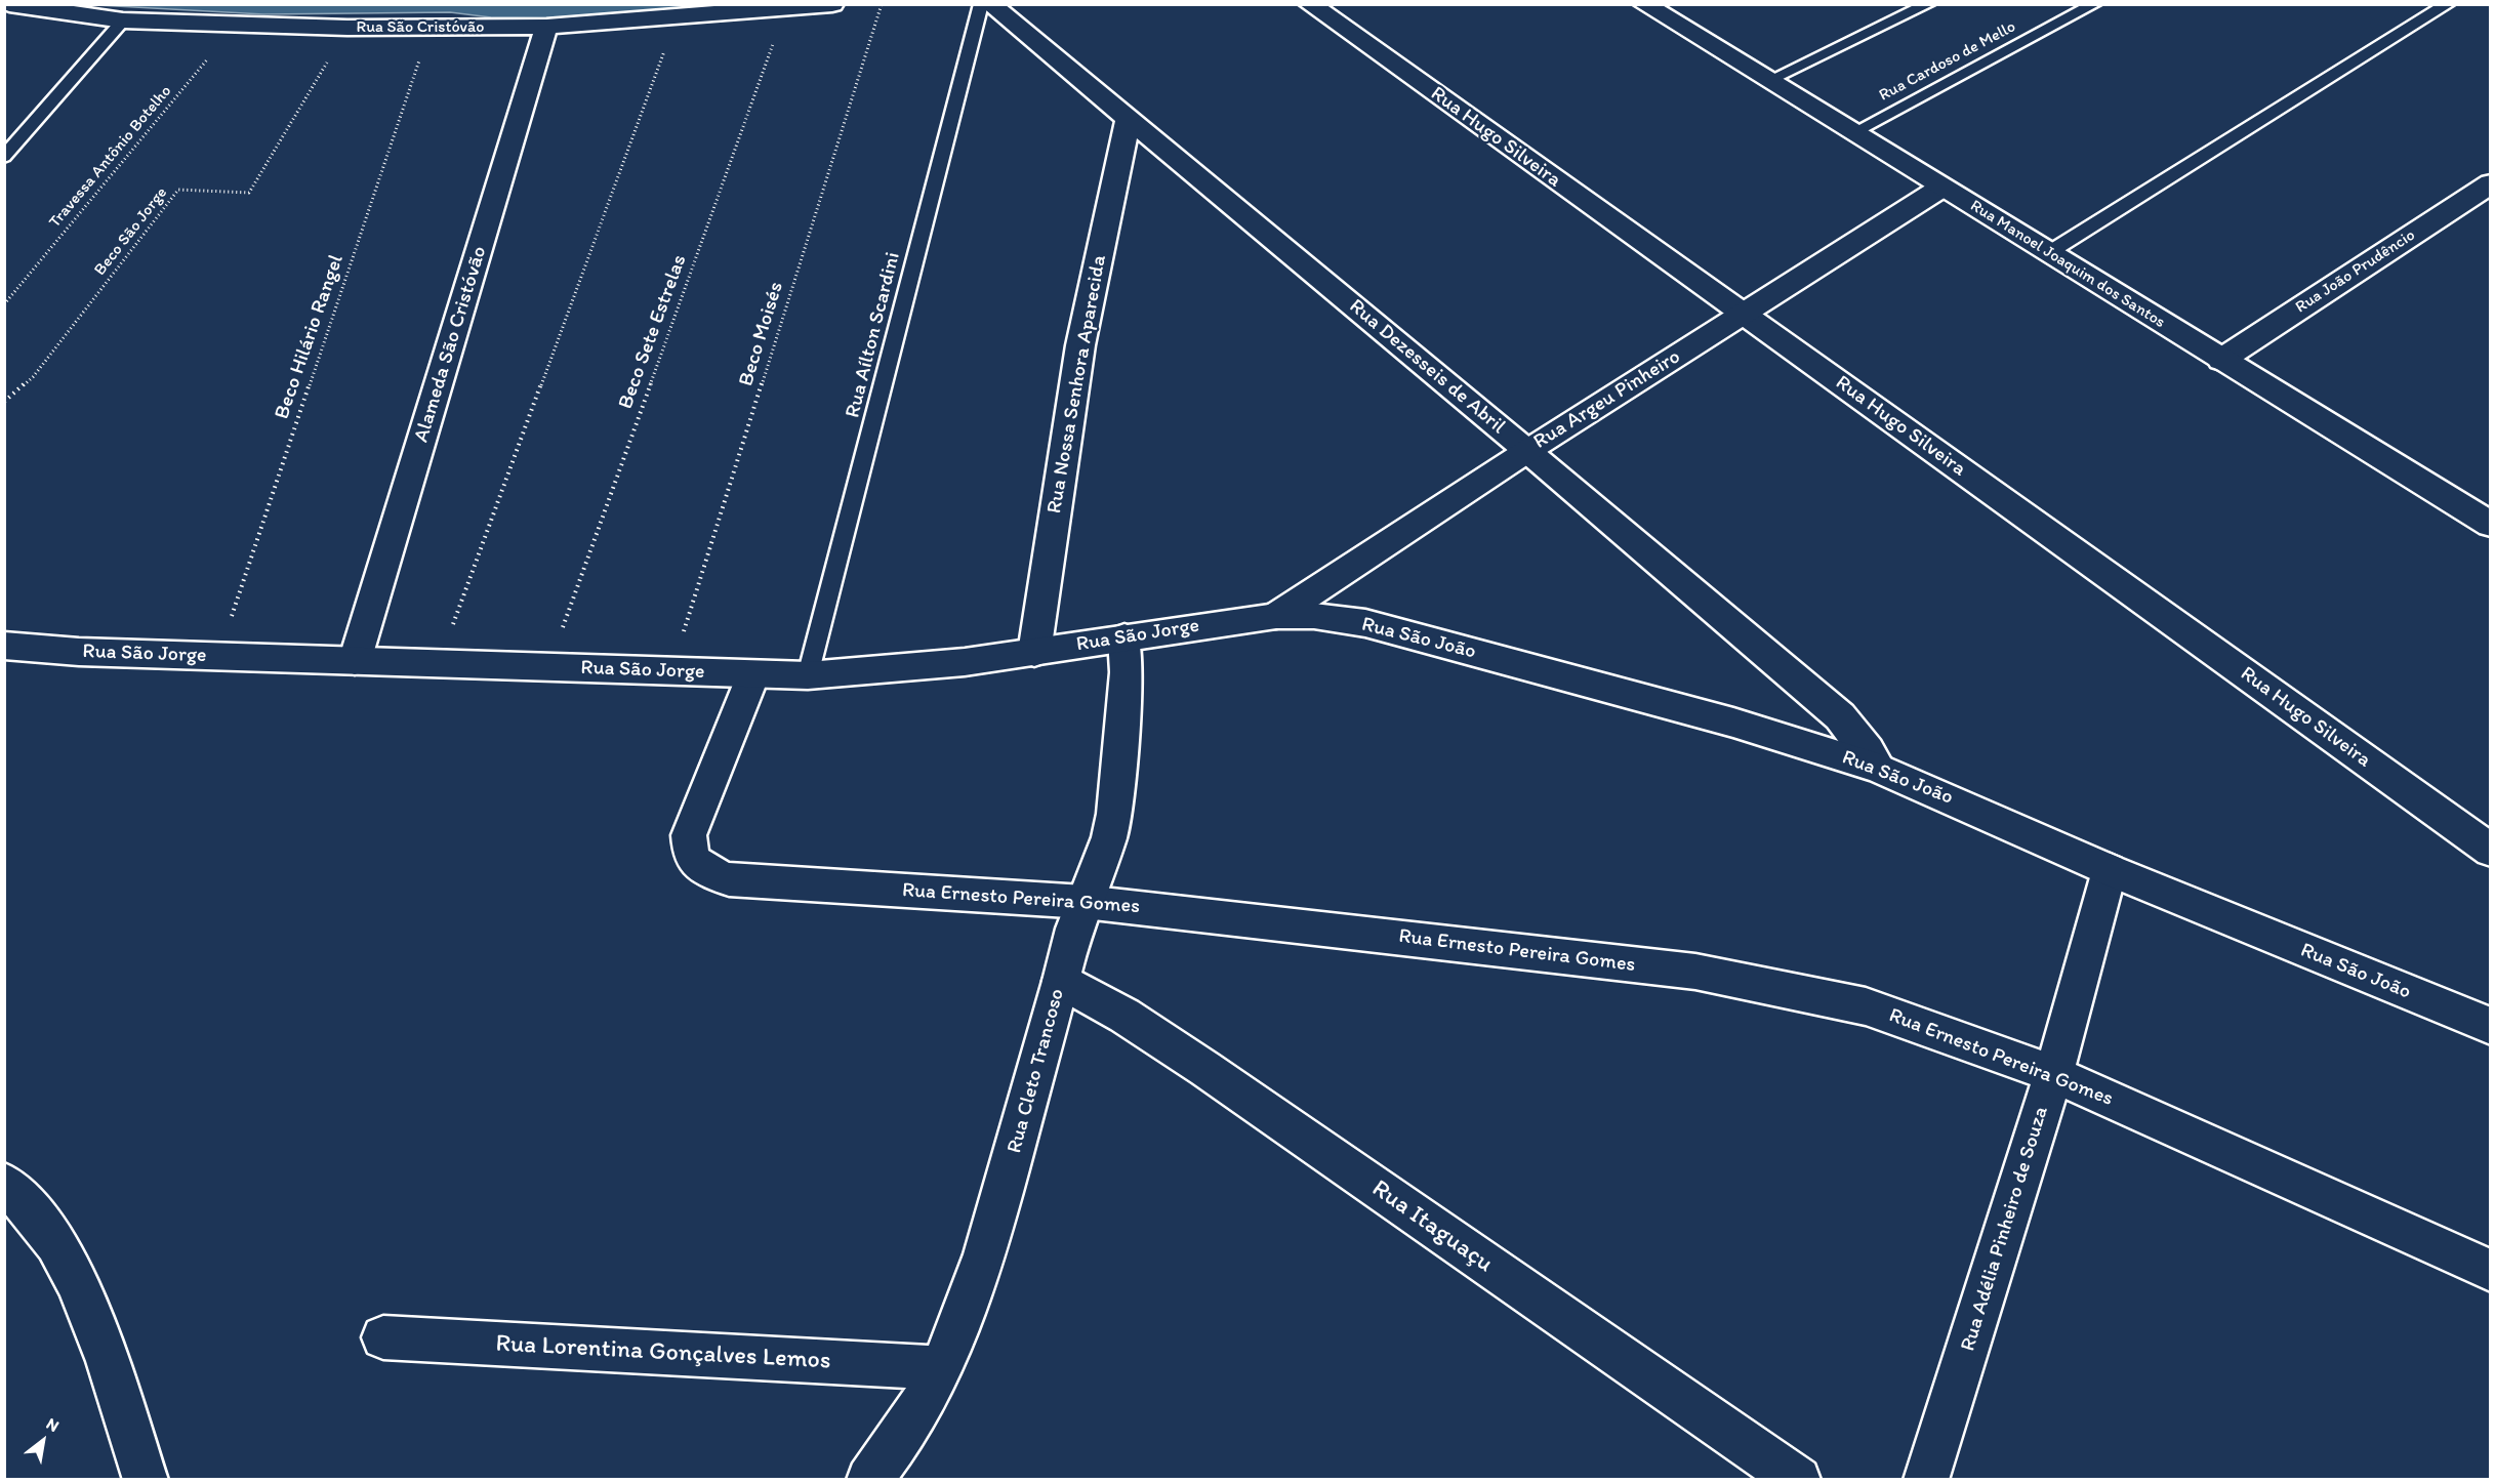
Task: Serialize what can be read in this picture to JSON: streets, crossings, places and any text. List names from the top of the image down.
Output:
{
  "streets": {
    "street": [
      "Rua São Cristóvão",
      "Rua Hugo Silveira",
      "Rua Manoel Joaquim dos Santos",
      "Rua João Prudêncio",
      "Alameda São Cristóvão",
      "Rua Dezesseis de Abril",
      "Rua Nossa Senhora Aparecida",
      "Rua Argeu Pinheiro",
      "Rua São Jorge",
      "Rua São João",
      "Rua Ernesto Pereira Gomes",
      "Rua Cleto Trancoso",
      "Rua Itaguaçu",
      "Rua Adélia Pinheiro de Souza",
      "Rua Lorentina Gonçalves Lemos"
    ],
    "lane": ["Rua Cardoso de Mello", "Rua Aílton Scardini"],
    "path": [
      "Travessa Antônio Botelho",
      "Beco São Jorge",
      "Beco Sete Estrelas",
      "Beco Moisés",
      "Beco Hilário Rangel"
    ]
  },
  "crossings": [
    ["Rua São Cristóvão", "Travessa Antônio Botelho"],
    ["Rua São Cristóvão", "Beco São Jorge"],
    ["Rua São Cristóvão", "Beco Sete Estrelas"],
    ["Rua São Cristóvão", "Beco Hilário Rangel"],
    ["Rua São Cristóvão", "Alameda São Cristóvão"],
    ["Rua Cardoso de Mello", "Rua Manoel Joaquim dos Santos"],
    ["Rua Hugo Silveira", "Rua Argeu Pinheiro"],
    ["Rua Manoel Joaquim dos Santos", "Rua João Prudêncio"],
    ["Rua Manoel Joaquim dos Santos", "Rua Argeu Pinheiro"],
    ["Beco Sete Estrelas", "Rua São Jorge"],
    ["Beco Moisés", "Rua São Jorge"],
    ["Rua Aílton Scardini", "Rua São Jorge"],
    ["Beco Hilário Rangel", "Rua São Jorge"],
    ["Alameda São Cristóvão", "Rua São Jorge"],
    ["Rua Dezesseis de Abril", "Rua Nossa Senhora Aparecida"],
    ["Rua Dezesseis de Abril", "Rua Argeu Pinheiro"],
    ["Rua Dezesseis de Abril", "Rua São João"],
    ["Rua Nossa Senhora Aparecida", "Rua São Jorge"],
    ["Rua Argeu Pinheiro", "Rua São Jorge"],
    ["Rua Argeu Pinheiro", "Rua São João"],
    ["Rua São Jorge", "Rua São João"],
    ["Rua São Jorge", "Rua Ernesto Pereira Gomes"],
    ["Rua São Jorge", "Rua Cleto Trancoso"],
    ["Rua São João", "Rua Adélia Pinheiro de Souza"],
    ["Rua Ernesto Pereira Gomes", "Rua Cleto Trancoso"],
    ["Rua Ernesto Pereira Gomes", "Rua Adélia Pinheiro de Souza"],
    ["Rua Cleto Trancoso", "Rua Itaguaçu"],
    ["Rua Cleto Trancoso", "Rua Lorentina Gonçalves Lemos"]
  ],
  "north": "top right"
}
